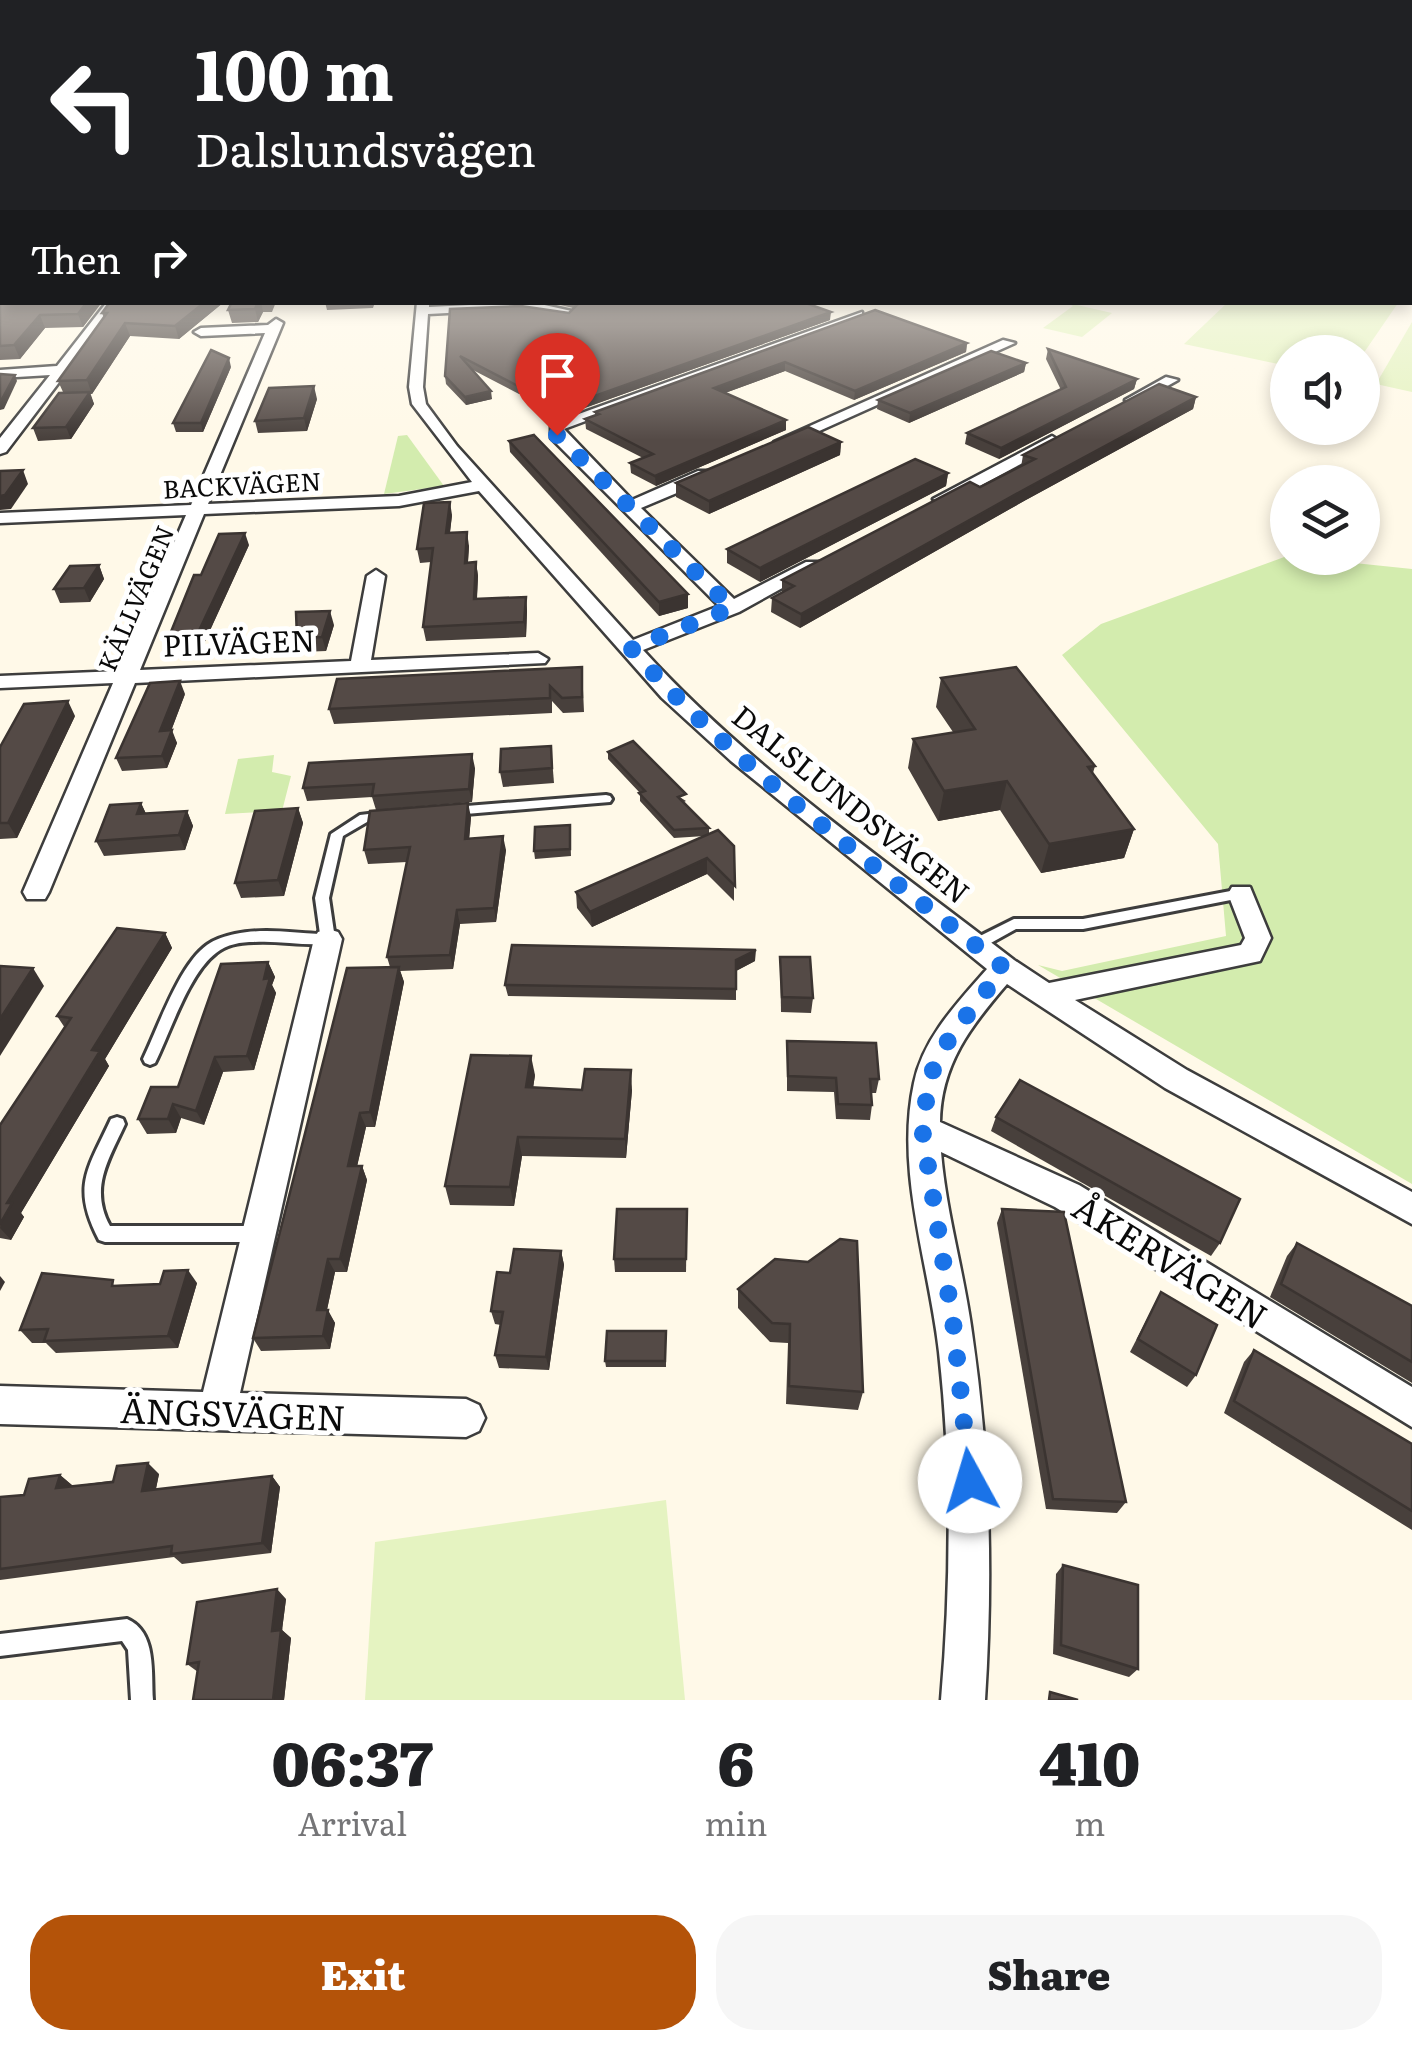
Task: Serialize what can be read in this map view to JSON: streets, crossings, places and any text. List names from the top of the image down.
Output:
{
  "streets": {
    "street": [
      "BACKVÄGEN",
      "KÄLLVÄGEN",
      "PILVÄGEN",
      "DALSLUNDSVÄGEN",
      "ÅKERVÄGEN",
      "ÄNGSVÄGEN"
    ]
  },
  "crossings": [
    ["BACKVÄGEN", "KÄLLVÄGEN"],
    ["BACKVÄGEN", "DALSLUNDSVÄGEN"],
    ["KÄLLVÄGEN", "PILVÄGEN"]
  ],
  "page": {
    "turn": ["100 m", "Dalslundsvägen"],
    "then": "Then",
    "eta": [
      "06:37",
      "Arrival",
      "6",
      "min",
      "410",
      "m"
    ],
    "buttons": ["Exit", "Share"]
  }
}
